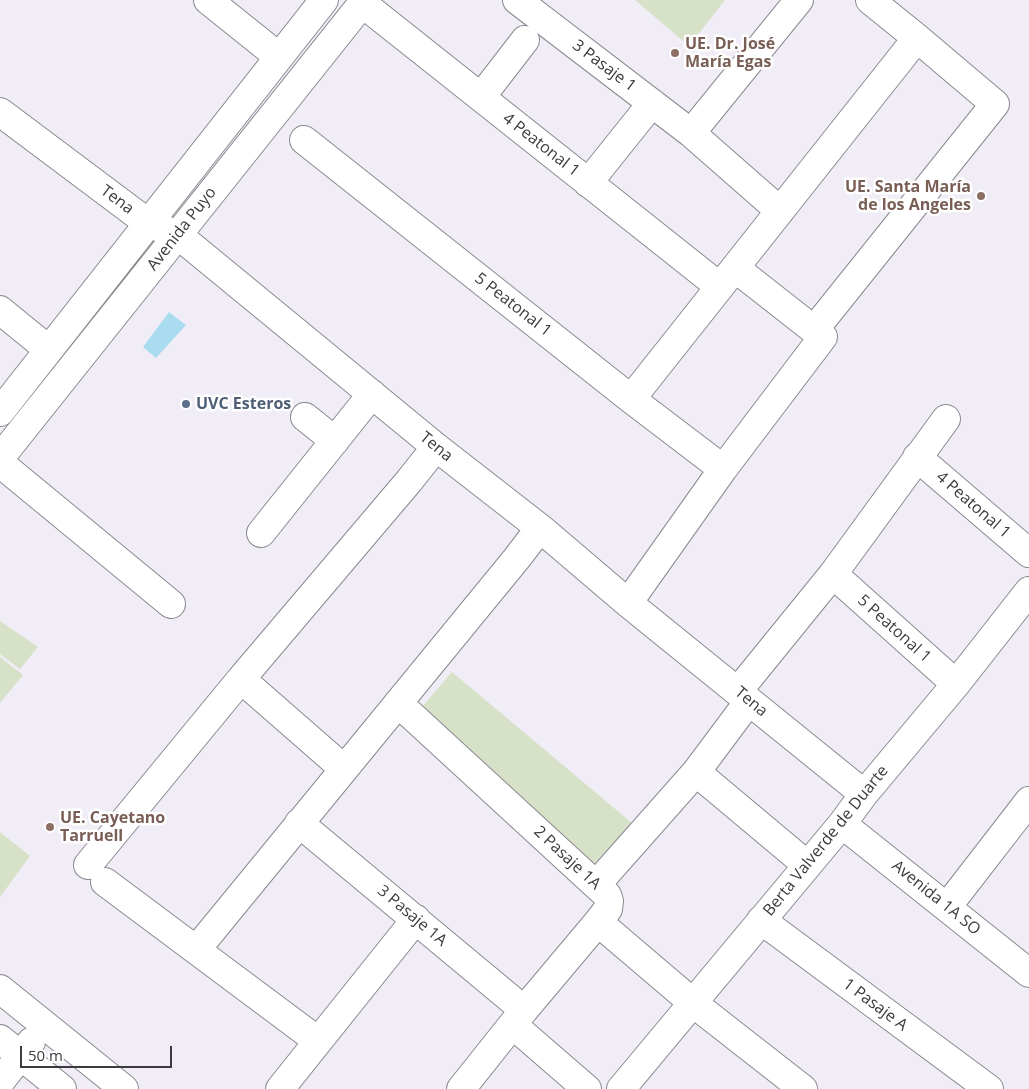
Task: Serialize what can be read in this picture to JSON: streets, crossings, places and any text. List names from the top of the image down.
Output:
{
  "streets": {
    "street": [
      "3 Pasaje 1",
      "4 Peatonal 1",
      "Tena",
      "Avenida Puyo",
      "5 Peatonal 1",
      "Berta Valverde de Duarte",
      "2 Pasaje 1A",
      "Avenida 1A SO",
      "3 Pasaje 1A",
      "1 Pasaje A"
    ]
  },
  "crossings": [
    ["4 Peatonal 1", "Avenida Puyo"],
    ["Tena", "Avenida Puyo"],
    ["Tena", "Berta Valverde de Duarte"],
    ["5 Peatonal 1", "Berta Valverde de Duarte"],
    ["Berta Valverde de Duarte", "Avenida 1A SO"],
    ["Berta Valverde de Duarte", "1 Pasaje A"]
  ],
  "places": [
    "UE. Dr. José María Egas",
    "UE. Santa María de los Angeles",
    "UVC Esteros",
    "UE. Cayetano Tarruell"
  ],
  "scale_bar": "50 m"
}
